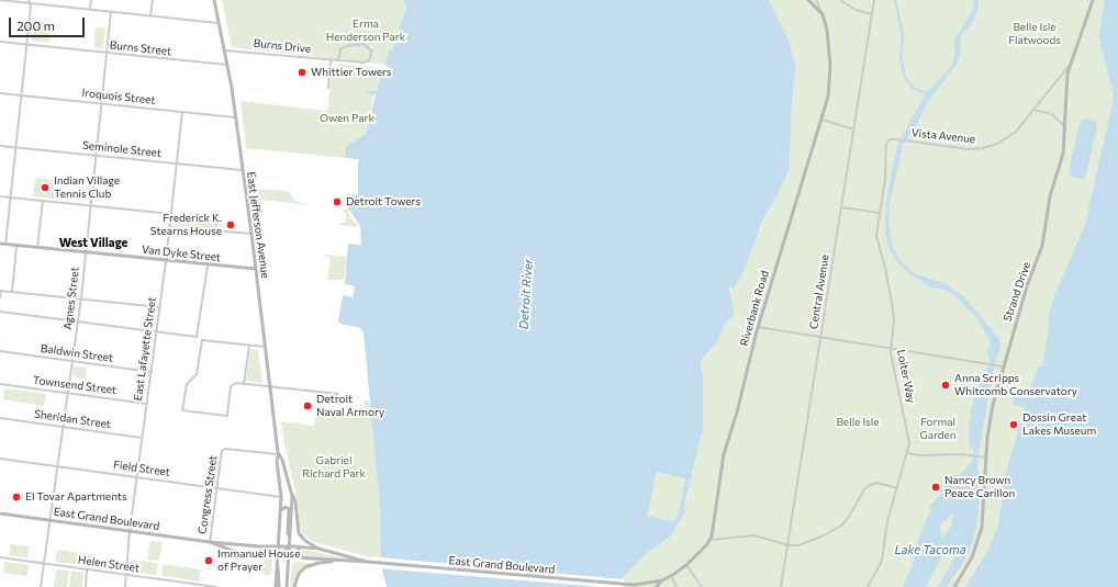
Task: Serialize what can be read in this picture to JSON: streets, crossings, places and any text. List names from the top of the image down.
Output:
{
  "streets": {
    "street": [
      "Burns Drive",
      "Burns Street",
      "Iroquois Street",
      "Vista Avenue",
      "Seminole Street",
      "East Jefferson Avenue",
      "Van Dyke Street",
      "Central Avenue",
      "Strand Drive",
      "Agnes Street",
      "Riverbank Road",
      "East Lafayette Street",
      "Baldwin Street",
      "Loiter Way",
      "Townsend Street",
      "Sheridan Street",
      "Field Street",
      "Congress Street",
      "East Grand Boulevard",
      "Helen Street"
    ]
  },
  "crossings": [
    ["Burns Drive", "East Jefferson Avenue"],
    ["Burns Street", "East Jefferson Avenue"],
    ["Burns Street", "Agnes Street"],
    ["Iroquois Street", "East Jefferson Avenue"],
    ["Iroquois Street", "Agnes Street"],
    ["Iroquois Street", "East Lafayette Street"],
    ["Vista Avenue", "Strand Drive"],
    ["Vista Avenue", "Loiter Way"],
    ["Seminole Street", "East Jefferson Avenue"],
    ["Seminole Street", "Agnes Street"],
    ["Seminole Street", "East Lafayette Street"],
    ["East Jefferson Avenue", "Van Dyke Street"],
    ["East Jefferson Avenue", "Field Street"],
    ["East Jefferson Avenue", "Congress Street"],
    ["East Jefferson Avenue", "East Grand Boulevard"],
    ["Van Dyke Street", "Agnes Street"],
    ["Van Dyke Street", "East Lafayette Street"],
    ["Agnes Street", "Baldwin Street"],
    ["Agnes Street", "Townsend Street"],
    ["Agnes Street", "Sheridan Street"],
    ["Agnes Street", "Field Street"],
    ["Agnes Street", "East Grand Boulevard"],
    ["Agnes Street", "Helen Street"],
    ["East Lafayette Street", "Baldwin Street"],
    ["East Lafayette Street", "Townsend Street"],
    ["East Lafayette Street", "Sheridan Street"],
    ["East Lafayette Street", "Field Street"],
    ["East Lafayette Street", "East Grand Boulevard"],
    ["East Lafayette Street", "Helen Street"],
    ["Field Street", "Congress Street"],
    ["Congress Street", "East Grand Boulevard"]
  ],
  "districts": ["West Village"],
  "water": ["Detroit River", "Lake Tacoma"],
  "parks": [
    "Erma Henderson Park",
    "Belle Isle Flatwoods",
    "Owen Park",
    "Belle Isle",
    "Formal Garden",
    "Gabriel Richard Park"
  ],
  "places": [
    "Whittier Towers",
    "Indian Village Tennis Club",
    "Detroit Towers",
    "Frederick K. Stearns House",
    "Anna Scripps Whitcomb Conservatory",
    "Detroit Naval Armory",
    "Dossin Great Lakes Museum",
    "Nancy Brown Peace Carillon",
    "El Tovar Apartments",
    "Immanuel House of Prayer"
  ],
  "scale_bar": "200 m"
}
